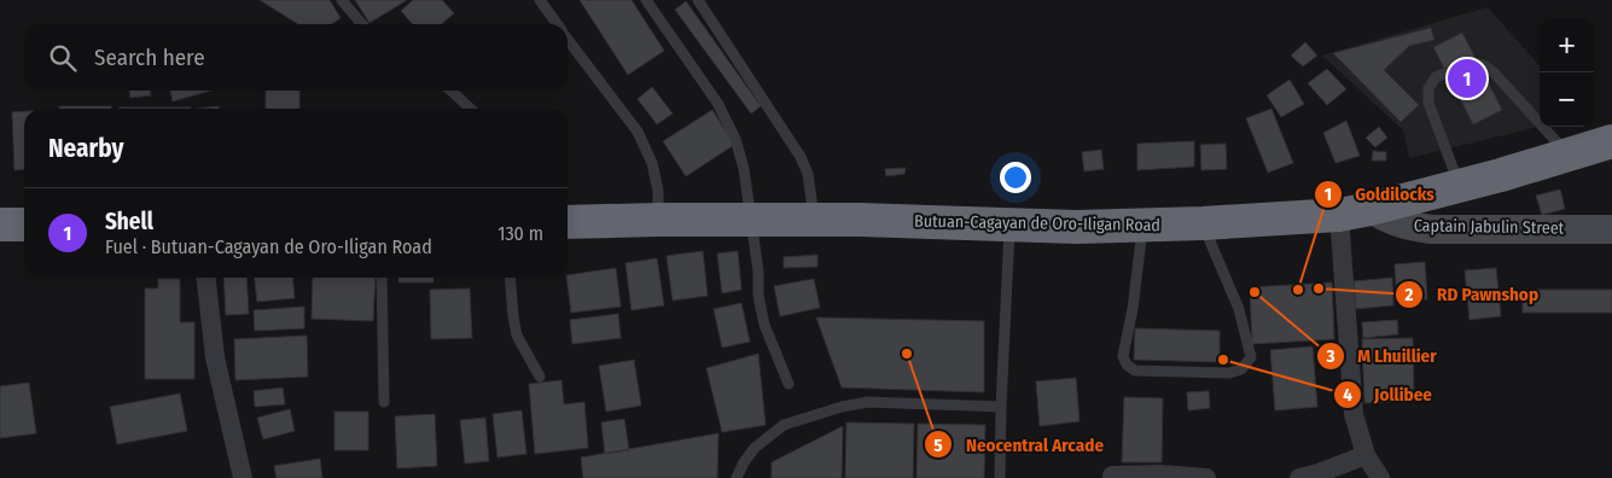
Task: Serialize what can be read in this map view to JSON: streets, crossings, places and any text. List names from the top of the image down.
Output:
{
  "streets": {
    "highway": ["Butuan-Cagayan de Oro-Iligan Road"],
    "street": ["Captain Jabulin Street"]
  },
  "crossings": [
    ["Butuan-Cagayan de Oro-Iligan Road", "Captain Jabulin Street"]
  ],
  "places": [
    "RD Pawnshop",
    "Goldilocks",
    "M Lhuillier",
    "Neocentral Arcade",
    "Jollibee"
  ],
  "page": {
    "map_buttons": ["+", "−"],
    "search": "Search here",
    "pins": "1",
    "heading": "Nearby",
    "list": [
      {
        "mark": "1",
        "name": "Shell",
        "note": "Fuel · Butuan-Cagayan de Oro-Iligan Road",
        "value": "130 m"
      }
    ]
  }
}
